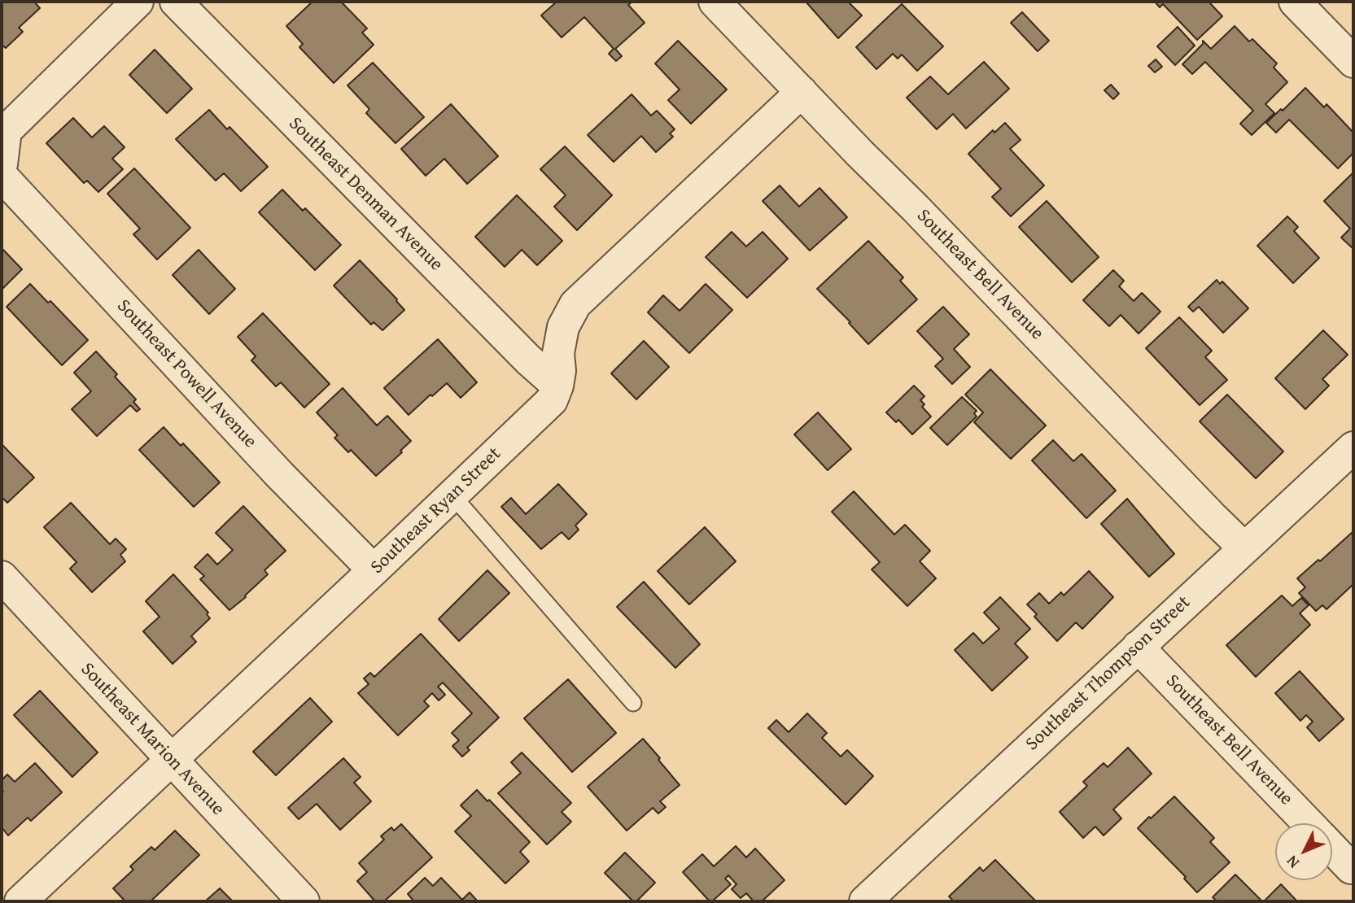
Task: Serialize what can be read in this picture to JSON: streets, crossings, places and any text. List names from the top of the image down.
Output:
{
  "streets": {
    "street": [
      "Southeast Denman Avenue",
      "Southeast Bell Avenue",
      "Southeast Powell Avenue",
      "Southeast Ryan Street",
      "Southeast Thompson Street",
      "Southeast Marion Avenue"
    ]
  },
  "crossings": [
    ["Southeast Denman Avenue", "Southeast Ryan Street"],
    ["Southeast Bell Avenue", "Southeast Ryan Street"],
    ["Southeast Bell Avenue", "Southeast Thompson Street"],
    ["Southeast Powell Avenue", "Southeast Ryan Street"],
    ["Southeast Ryan Street", "Southeast Marion Avenue"]
  ],
  "north": "bottom left"
}
